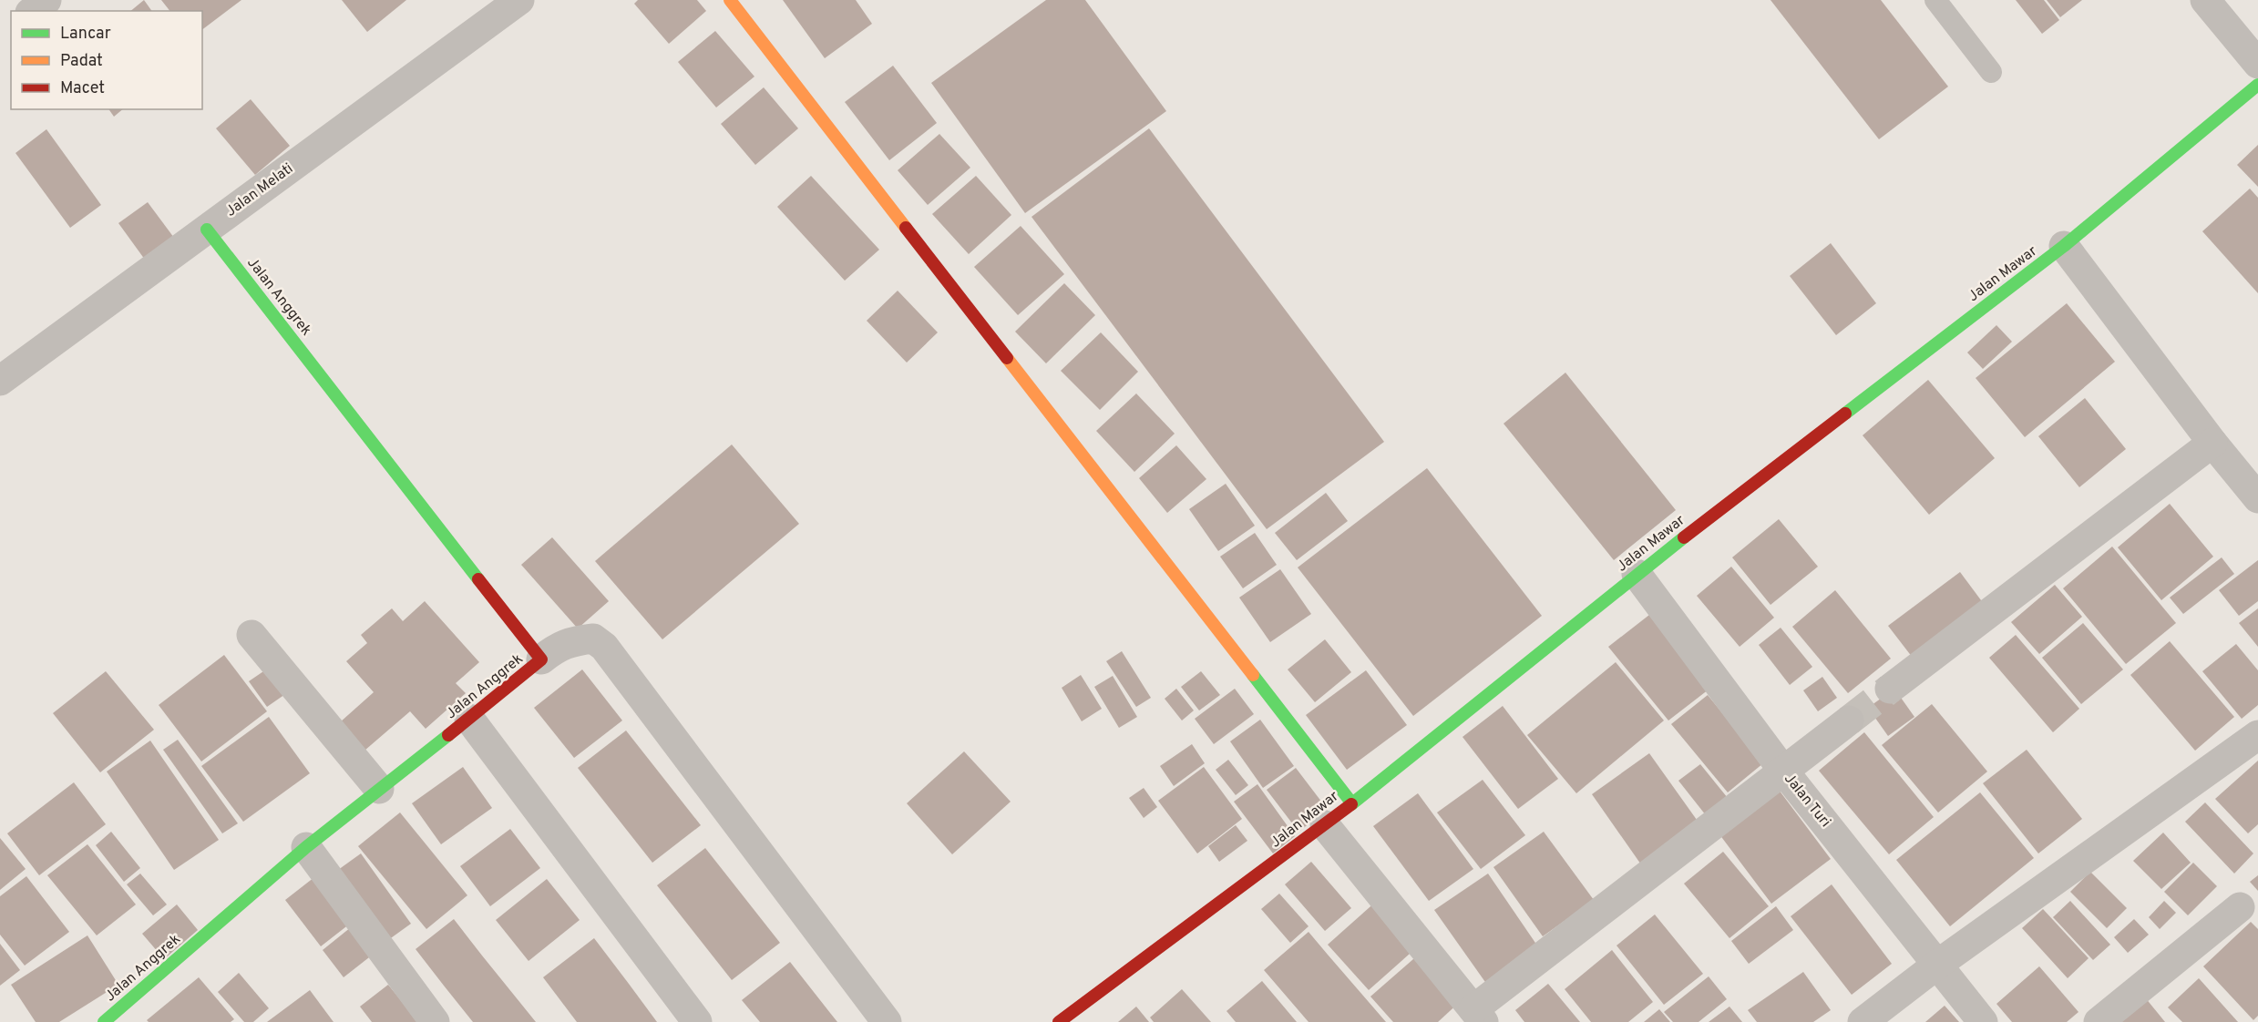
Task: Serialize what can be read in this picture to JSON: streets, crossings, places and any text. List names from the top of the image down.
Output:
{
  "streets": {
    "street": [
      "Jalan Melati",
      "Jalan Mawar",
      "Jalan Anggrek",
      "Jalan Turi"
    ]
  },
  "crossings": [
    ["Jalan Melati", "Jalan Anggrek"],
    ["Jalan Mawar", "Jalan Turi"]
  ],
  "legend": ["Lancar", "Padat", "Macet"]
}
